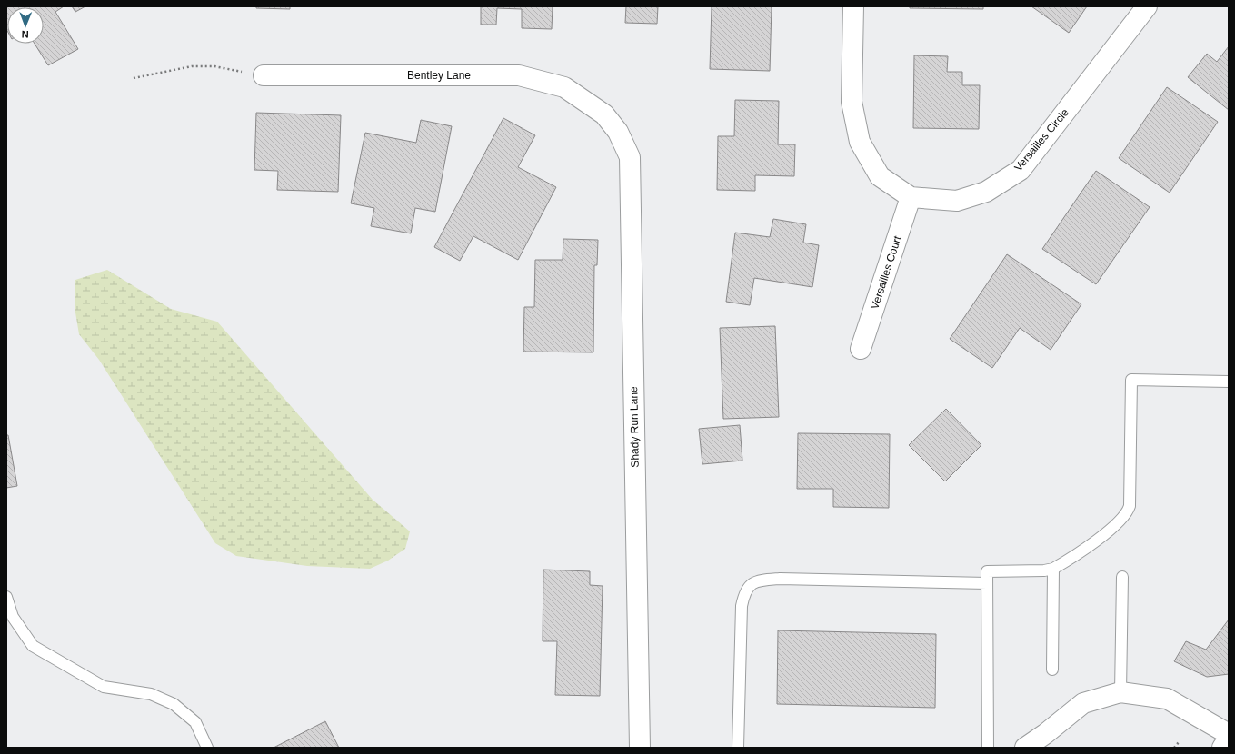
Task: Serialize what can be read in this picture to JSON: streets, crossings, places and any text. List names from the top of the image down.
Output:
{
  "streets": {
    "street": [
      "Bentley Lane",
      "Versailles Circle",
      "Versailles Court",
      "Shady Run Lane"
    ]
  },
  "crossings": [
    ["Bentley Lane", "Shady Run Lane"],
    ["Versailles Circle", "Versailles Court"]
  ],
  "north": "bottom"
}
